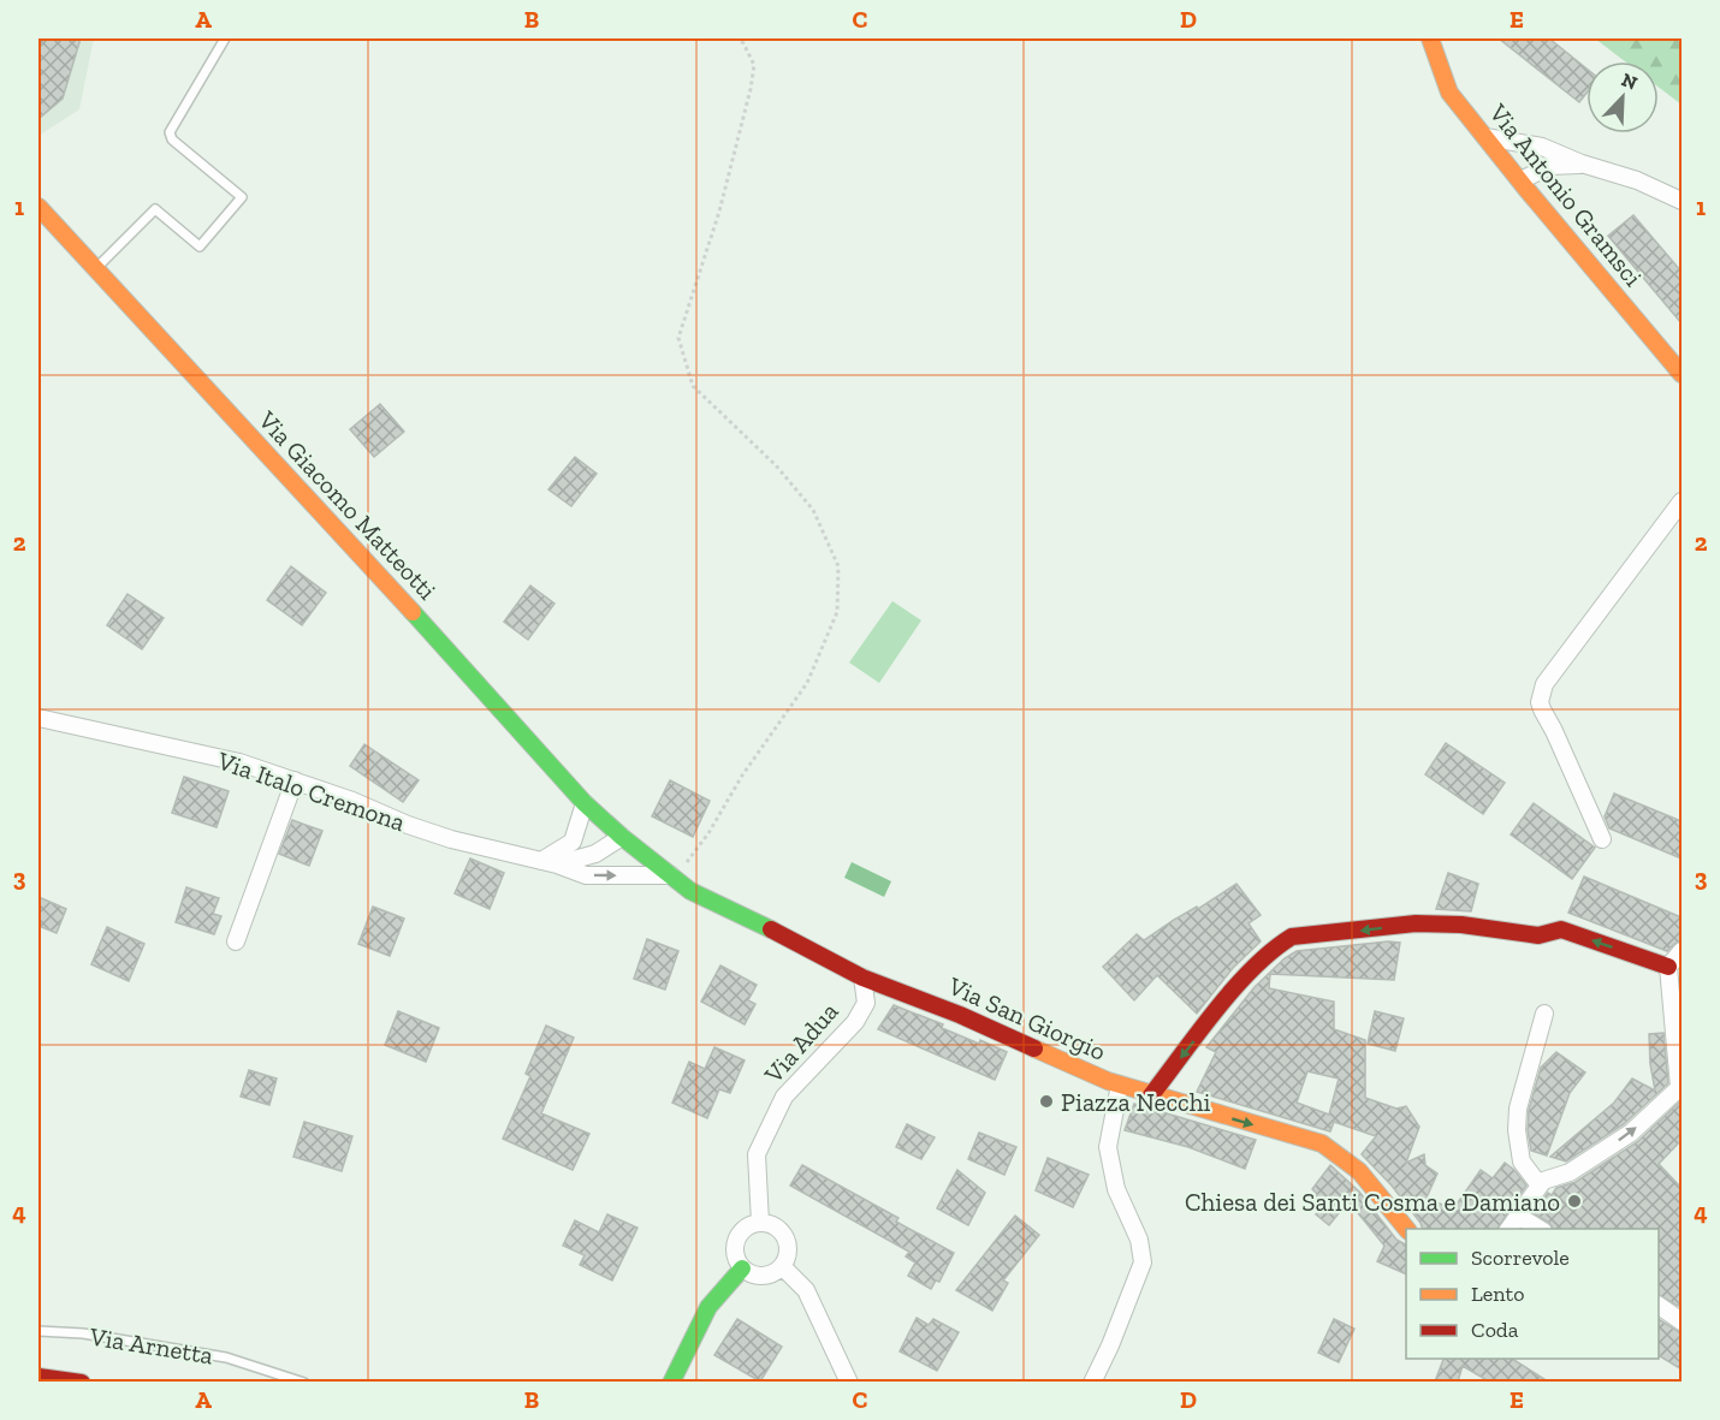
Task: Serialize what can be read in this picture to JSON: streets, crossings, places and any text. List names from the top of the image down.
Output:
{
  "streets": {
    "street": [
      "Via Antonio Gramsci",
      "Via Giacomo Matteotti",
      "Via Italo Cremona",
      "Via San Giorgio",
      "Via Adua"
    ],
    "lane": ["Via Arnetta"]
  },
  "crossings": [
    ["Via Giacomo Matteotti", "Via Italo Cremona"],
    ["Via Giacomo Matteotti", "Via San Giorgio"],
    ["Via Italo Cremona", "Via San Giorgio"],
    ["Via San Giorgio", "Via Adua"]
  ],
  "places": ["Piazza Necchi", "Chiesa dei Santi Cosma e Damiano"],
  "legend": ["Scorrevole", "Lento", "Coda"],
  "north": "top right",
  "grid": {
    "columns": [
      "A",
      "B",
      "C",
      "D",
      "E"
    ],
    "rows": [
      "1",
      "2",
      "3",
      "4"
    ]
  }
}
